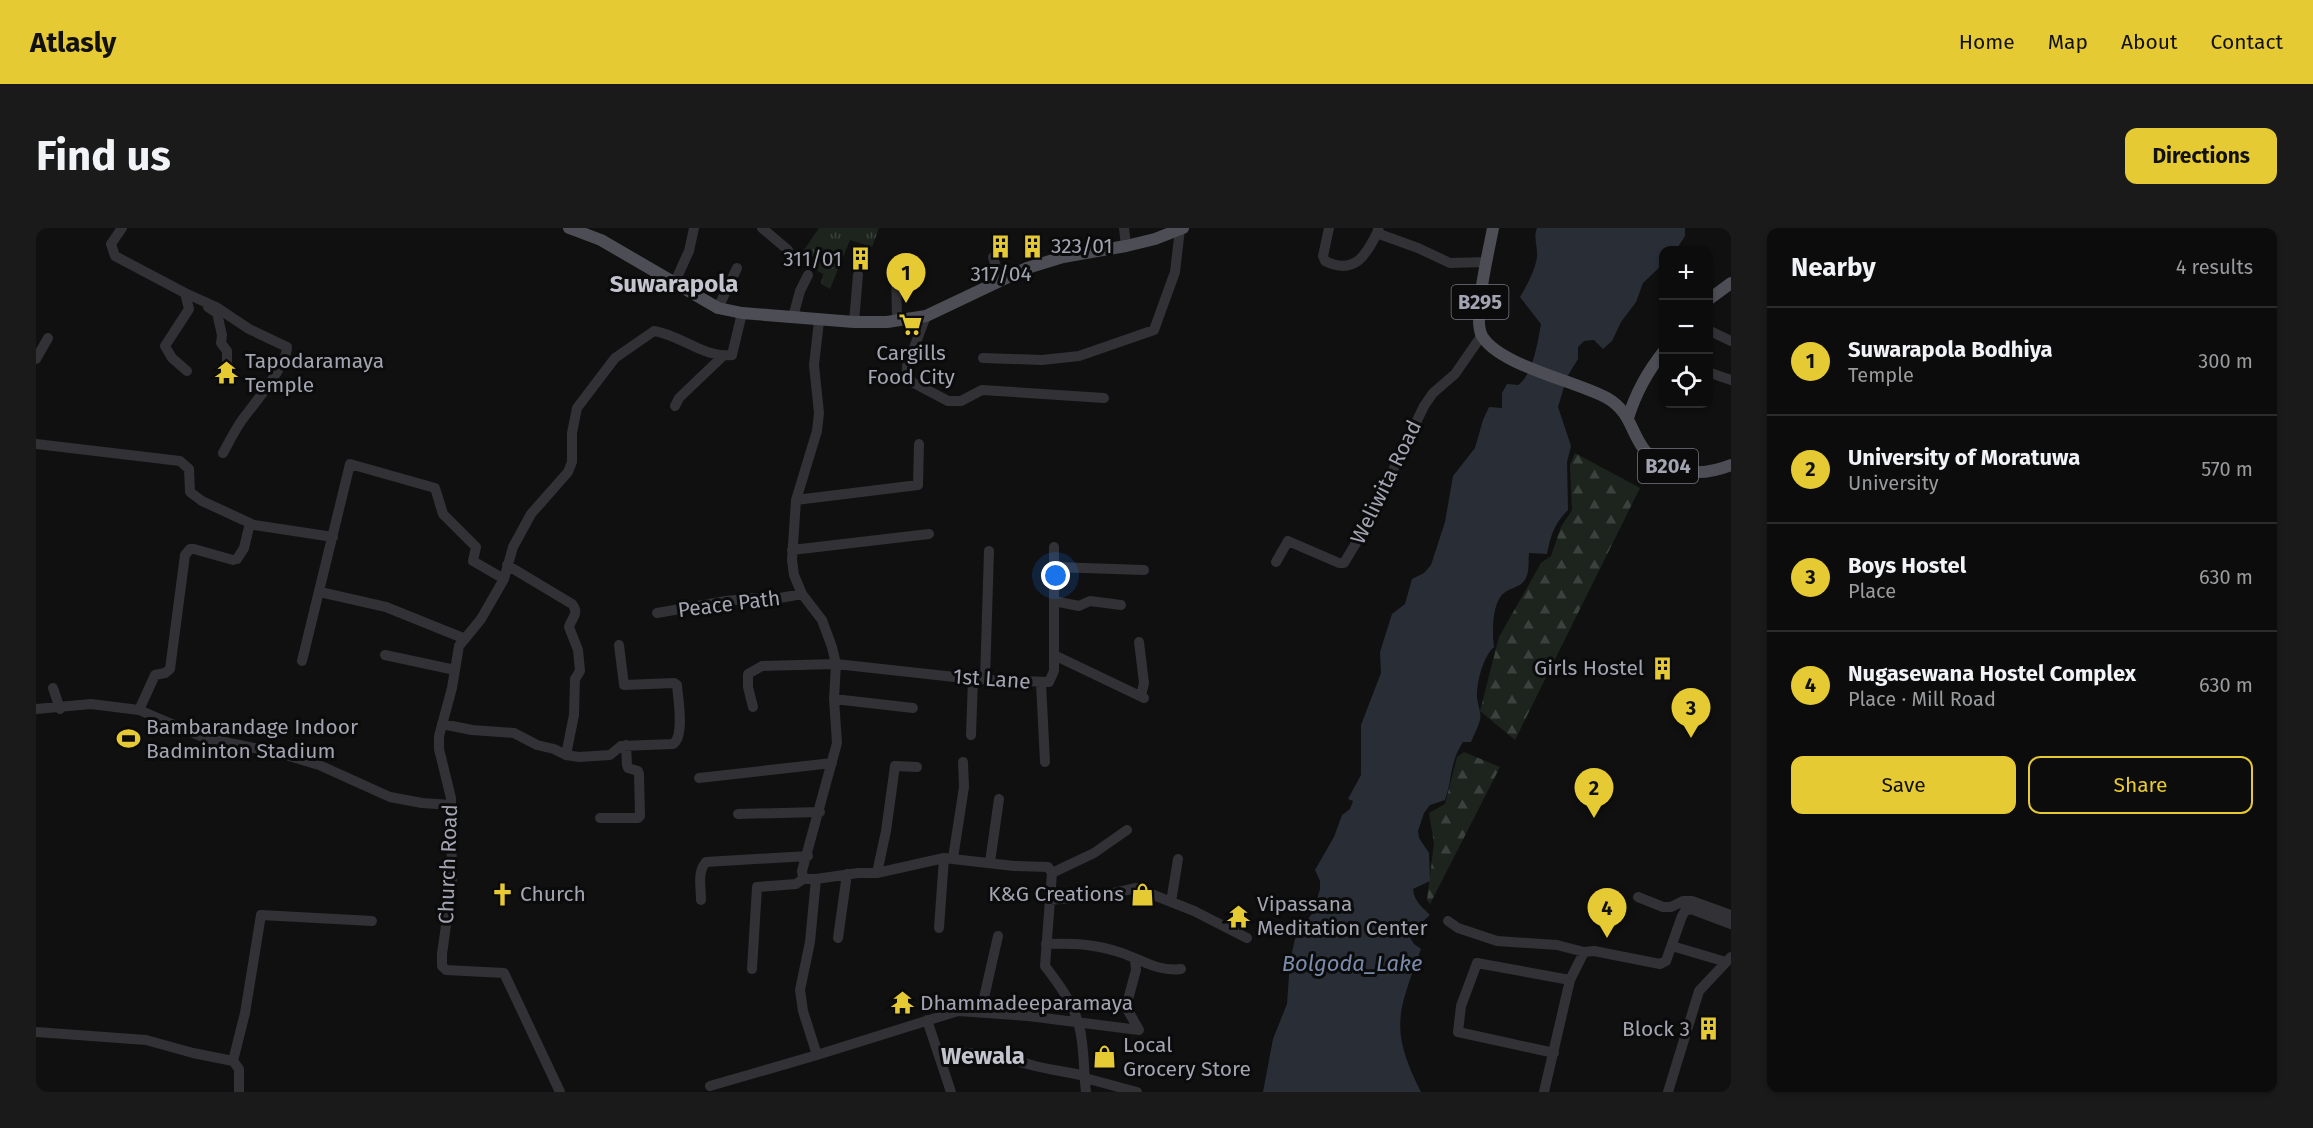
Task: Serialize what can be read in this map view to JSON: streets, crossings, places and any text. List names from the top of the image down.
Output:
{
  "streets": {
    "main road": ["B295", "B204"],
    "street": [
      "Weliwita Road",
      "Peace Path",
      "1st Lane",
      "Church Road"
    ]
  },
  "crossings": [
    ["B295", "B204"],
    ["B295", "Weliwita Road"]
  ],
  "districts": ["Suwarapola", "Wewala"],
  "water": ["Bolgoda_Lake"],
  "places": {
    "building": [
      "317/04",
      "323/01",
      "311/01",
      "Girls Hostel",
      "Block 3"
    ],
    "supermarket": ["Cargills Food City"],
    "temple": ["Tapodaramaya Temple", "Vipassana Meditation Center", "Dhammadeeparamaya"],
    "sports": ["Bambarandage Indoor Badminton Stadium"],
    "church": ["Church"],
    "shop": ["K&G Creations", "Local Grocery Store"]
  },
  "page": {
    "header": "Atlasly",
    "nav": [
      "Home",
      "Map",
      "About",
      "Contact"
    ],
    "buttons": [
      "Directions",
      ["Save", "Share"]
    ],
    "title": "Find us",
    "heading": ["Nearby", "4 results"],
    "map_buttons": ["+", "−"],
    "pins": [
      "1",
      "3",
      "2",
      "4"
    ],
    "list": [
      {
        "mark": "1",
        "name": "Suwarapola Bodhiya",
        "note": "Temple",
        "value": "300 m"
      },
      {
        "mark": "2",
        "name": "University of Moratuwa",
        "note": "University",
        "value": "570 m"
      },
      {
        "mark": "3",
        "name": "Boys Hostel",
        "note": "Place",
        "value": "630 m"
      },
      {
        "mark": "4",
        "name": "Nugasewana Hostel Complex",
        "note": "Place · Mill Road",
        "value": "630 m"
      }
    ]
  }
}
